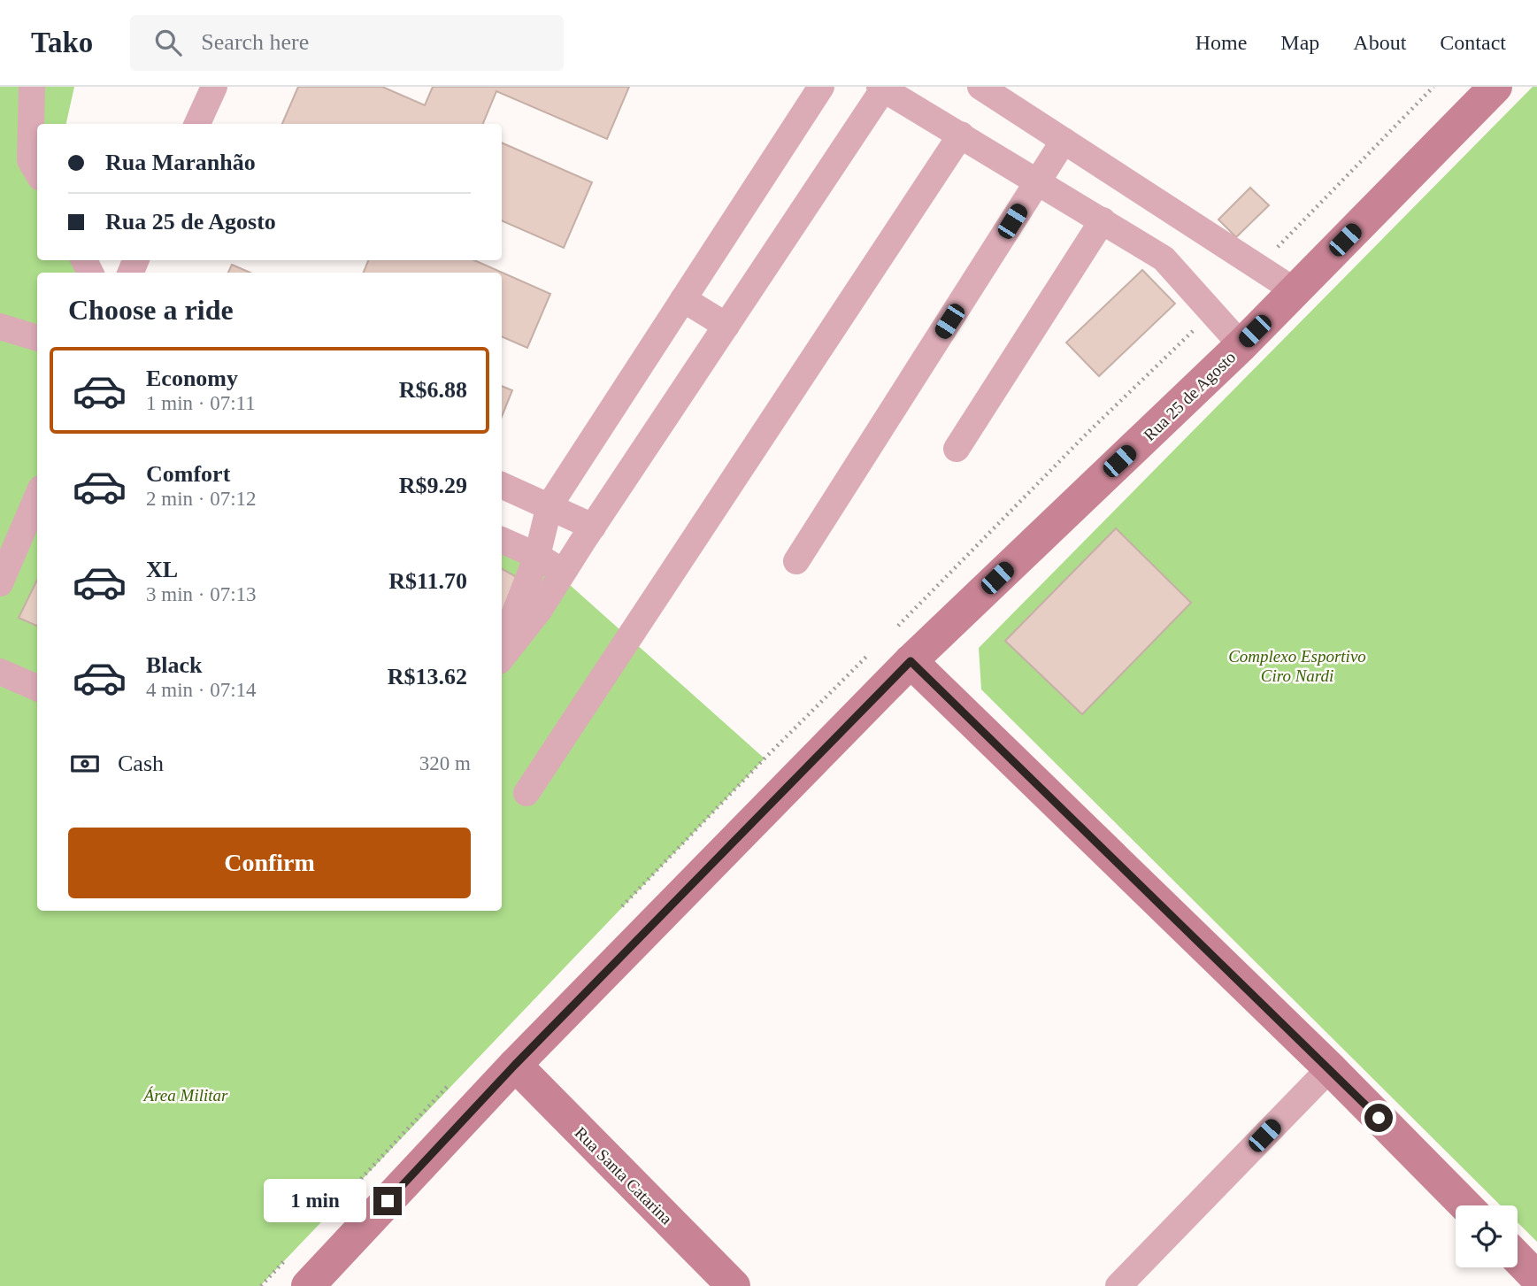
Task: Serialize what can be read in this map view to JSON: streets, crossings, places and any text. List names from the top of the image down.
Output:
{
  "streets": {
    "street": ["Rua 25 de Agosto", "Rua Santa Catarina"]
  },
  "crossings": [
    ["Rua 25 de Agosto", "Rua Santa Catarina"]
  ],
  "parks": ["Complexo Esportivo Ciro Nardi", "Área Militar"],
  "page": {
    "header": "Tako",
    "search": "Search here",
    "nav": [
      "Home",
      "Map",
      "About",
      "Contact"
    ],
    "banner": ["Rua Maranhão", "Rua 25 de Agosto"],
    "heading": "Choose a ride",
    "list": [
      {
        "name": "Economy",
        "note": "1 min · 07:11",
        "value": "R$6.88"
      },
      {
        "name": "Comfort",
        "note": "2 min · 07:12",
        "value": "R$9.29"
      },
      {
        "name": "XL",
        "note": "3 min · 07:13",
        "value": "R$11.70"
      },
      {
        "name": "Black",
        "note": "4 min · 07:14",
        "value": "R$13.62"
      }
    ],
    "pay": ["Cash", "320 m"],
    "buttons": "Confirm",
    "bubble": "1 min"
  }
}
